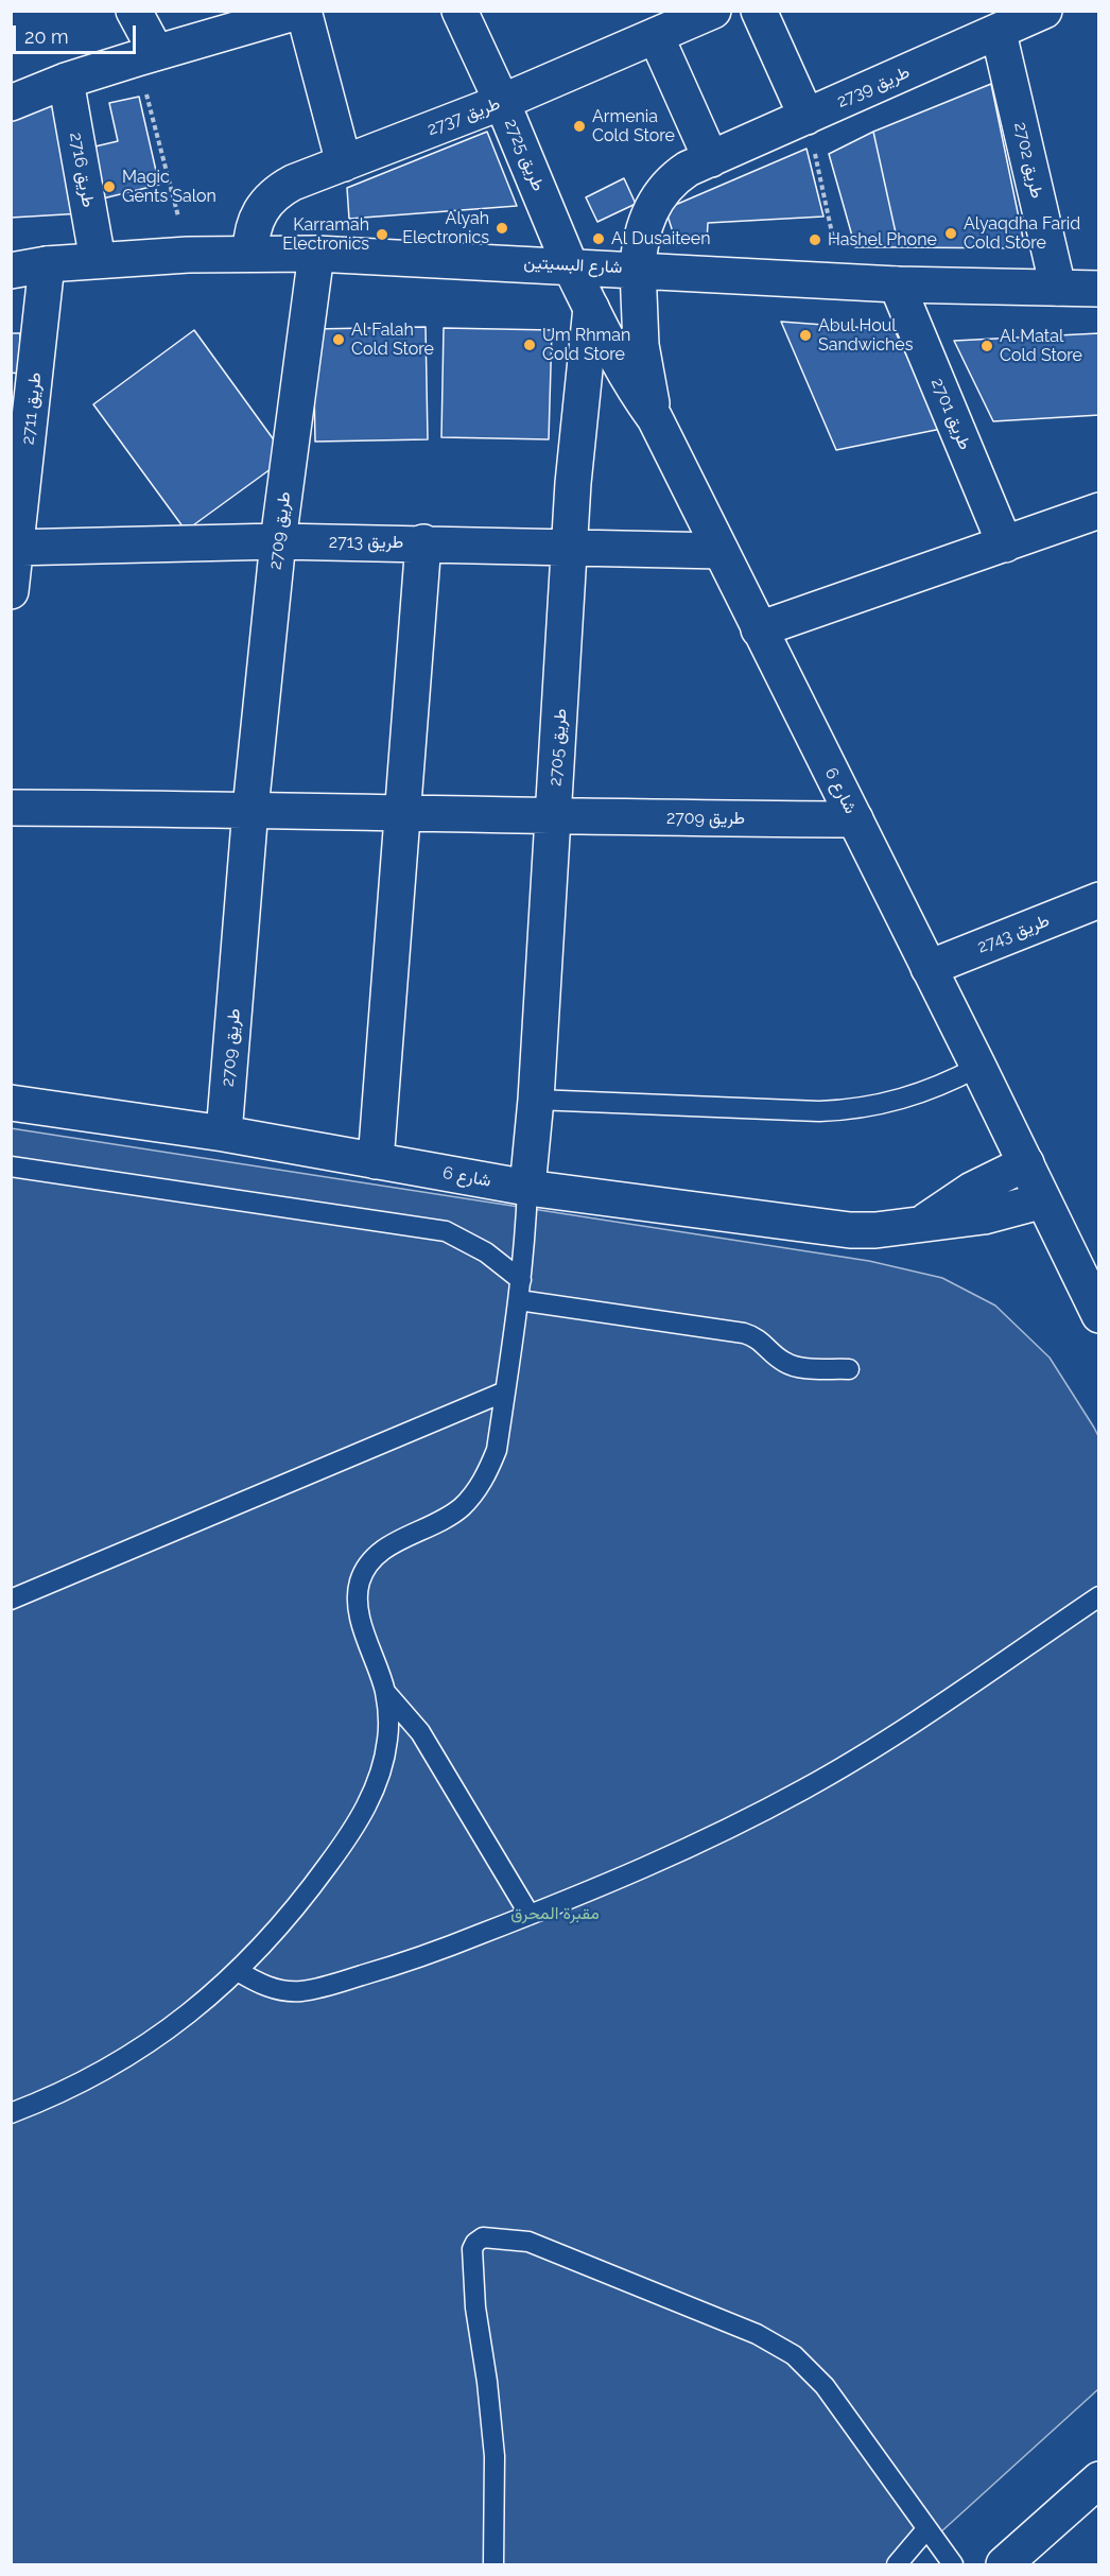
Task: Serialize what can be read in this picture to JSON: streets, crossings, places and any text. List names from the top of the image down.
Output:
{
  "streets": {
    "street": [
      "طريق 2739",
      "طريق 2737",
      "طريق 2725",
      "طريق 2702",
      "طريق 2716",
      "شارع البسيتين",
      "طريق 2711",
      "طريق 2701",
      "طريق 2709",
      "طريق 2713",
      "طريق 2705",
      "شارع 6",
      "طريق 2743"
    ]
  },
  "crossings": [
    ["طريق 2739", "طريق 2702"],
    ["طريق 2739", "شارع البسيتين"],
    ["طريق 2739", "شارع 6"],
    ["طريق 2737", "طريق 2725"],
    ["طريق 2737", "شارع البسيتين"],
    ["طريق 2725", "شارع البسيتين"],
    ["طريق 2725", "شارع 6"],
    ["طريق 2702", "شارع البسيتين"],
    ["طريق 2716", "شارع البسيتين"],
    ["شارع البسيتين", "طريق 2711"],
    ["شارع البسيتين", "طريق 2701"],
    ["شارع البسيتين", "طريق 2709"],
    ["شارع البسيتين", "شارع 6"],
    ["طريق 2711", "طريق 2713"],
    ["طريق 2709", "طريق 2713"],
    ["طريق 2709", "طريق 2705"],
    ["طريق 2709", "شارع 6"],
    ["طريق 2713", "طريق 2705"],
    ["طريق 2713", "شارع 6"],
    ["طريق 2705", "شارع 6"],
    ["شارع 6", "طريق 2743"]
  ],
  "parks": ["مقبرة المحرق"],
  "places": [
    "Armenia Cold Store",
    "Magic Gents Salon",
    "Alyah Electronics",
    "Alyaqdha Farid Cold Store",
    "Karramah Electronics",
    "Al Dusaiteen",
    "Hashel Phone",
    "Abul Houl Sandwiches",
    "Al Falah Cold Store",
    "Um Rhman Cold Store",
    "Al Matal Cold Store"
  ],
  "scale_bar": "20 m"
}
